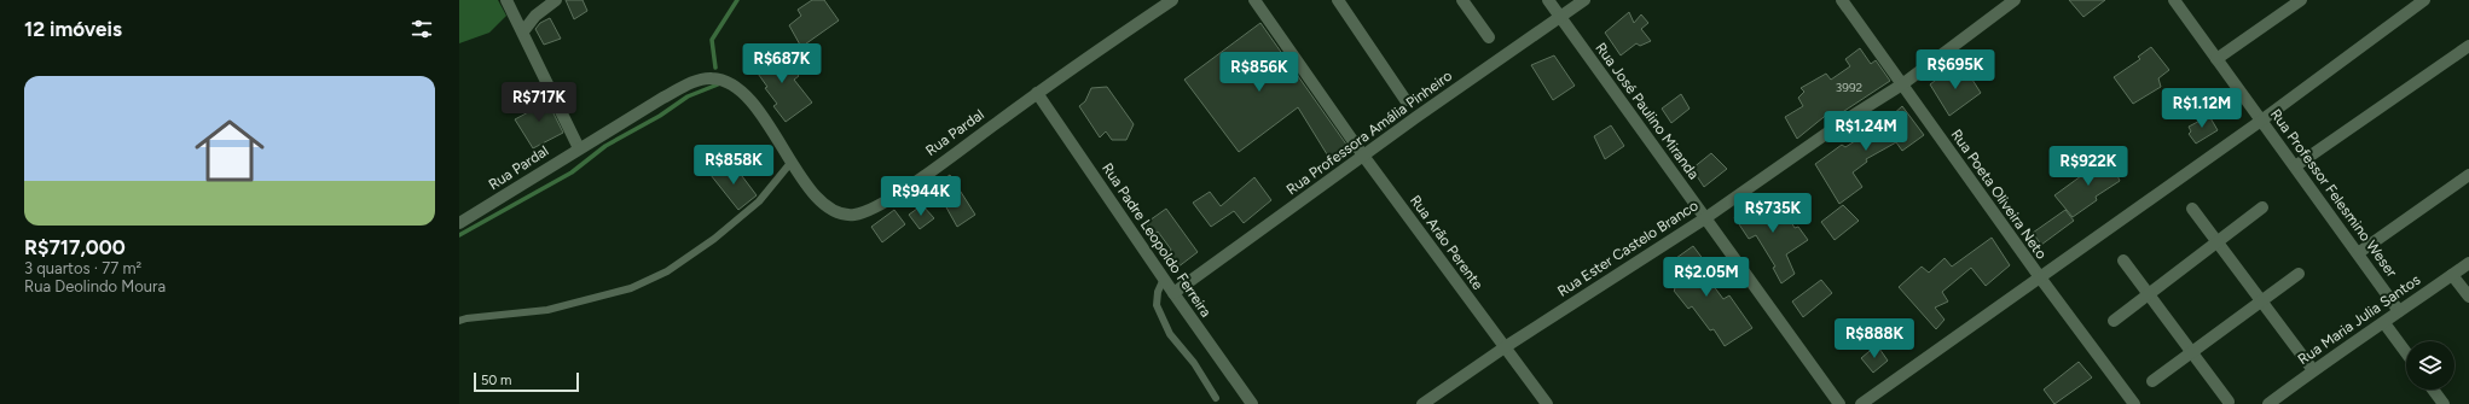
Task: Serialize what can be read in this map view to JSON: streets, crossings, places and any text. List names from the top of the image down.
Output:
{
  "streets": {
    "street": [
      "Rua José Paulino Miranda",
      "Rua Pardal",
      "Rua Professora Amália Pinheiro",
      "Rua Professor Felesmino Weser",
      "Rua Poeta Oliveira Neto",
      "Rua Padre Leopoldo Ferreira",
      "Rua Arão Perente",
      "Rua Ester Castelo Branco",
      "Rua Maria Julia Santos"
    ]
  },
  "crossings": [
    ["Rua José Paulino Miranda", "Rua Professora Amália Pinheiro"],
    ["Rua José Paulino Miranda", "Rua Ester Castelo Branco"],
    ["Rua Pardal", "Rua Padre Leopoldo Ferreira"],
    ["Rua Professora Amália Pinheiro", "Rua Padre Leopoldo Ferreira"],
    ["Rua Professora Amália Pinheiro", "Rua Arão Perente"],
    ["Rua Professor Felesmino Weser", "Rua Maria Julia Santos"],
    ["Rua Poeta Oliveira Neto", "Rua Ester Castelo Branco"],
    ["Rua Arão Perente", "Rua Ester Castelo Branco"]
  ],
  "house_numbers": ["3992"],
  "scale_bar": "50 m",
  "page": {
    "heading": "12 imóveis",
    "price": [
      "R$687K",
      "R$695K",
      "R$856K",
      "R$717K",
      "R$1.12M",
      "R$1.24M",
      "R$858K",
      "R$922K",
      "R$944K",
      "R$735K",
      "R$2.05M",
      "R$888K"
    ],
    "list": [
      {
        "name": "R$717,000",
        "note": "3 quartos · 77 m² · Rua Deolindo Moura"
      }
    ],
    "scale": "50 m"
  }
}
